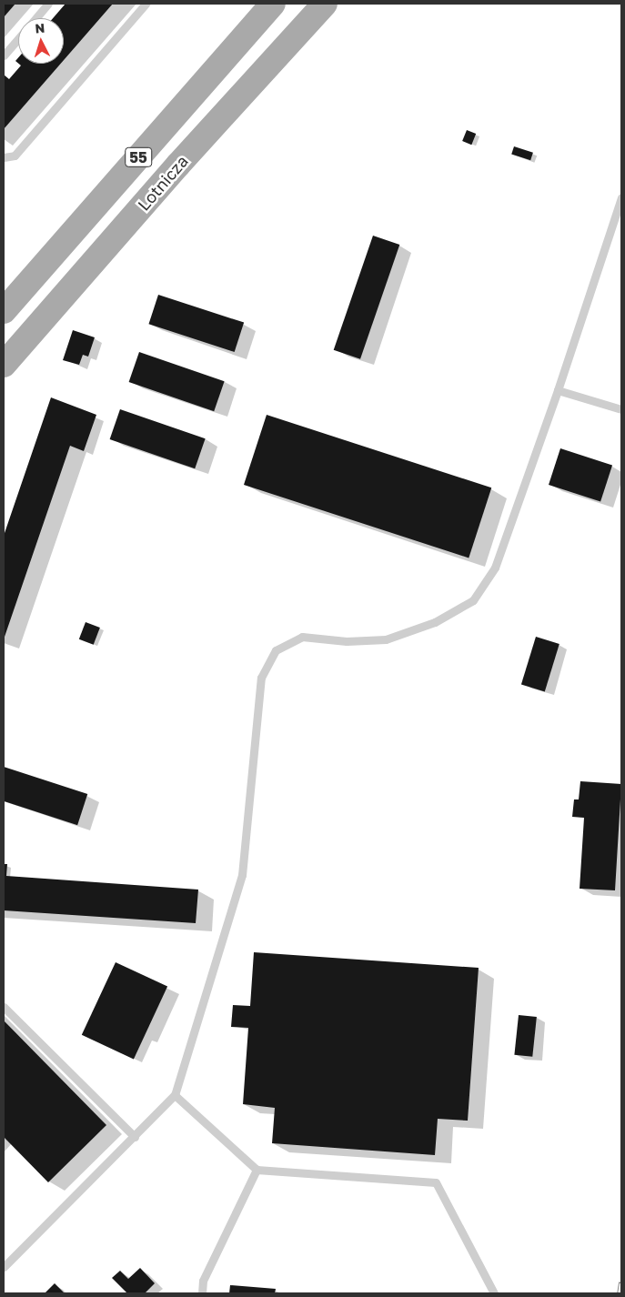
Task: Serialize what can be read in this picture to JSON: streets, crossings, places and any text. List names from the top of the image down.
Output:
{
  "streets": {
    "main road": ["55", "Lotnicza"]
  },
  "north": "top"
}
